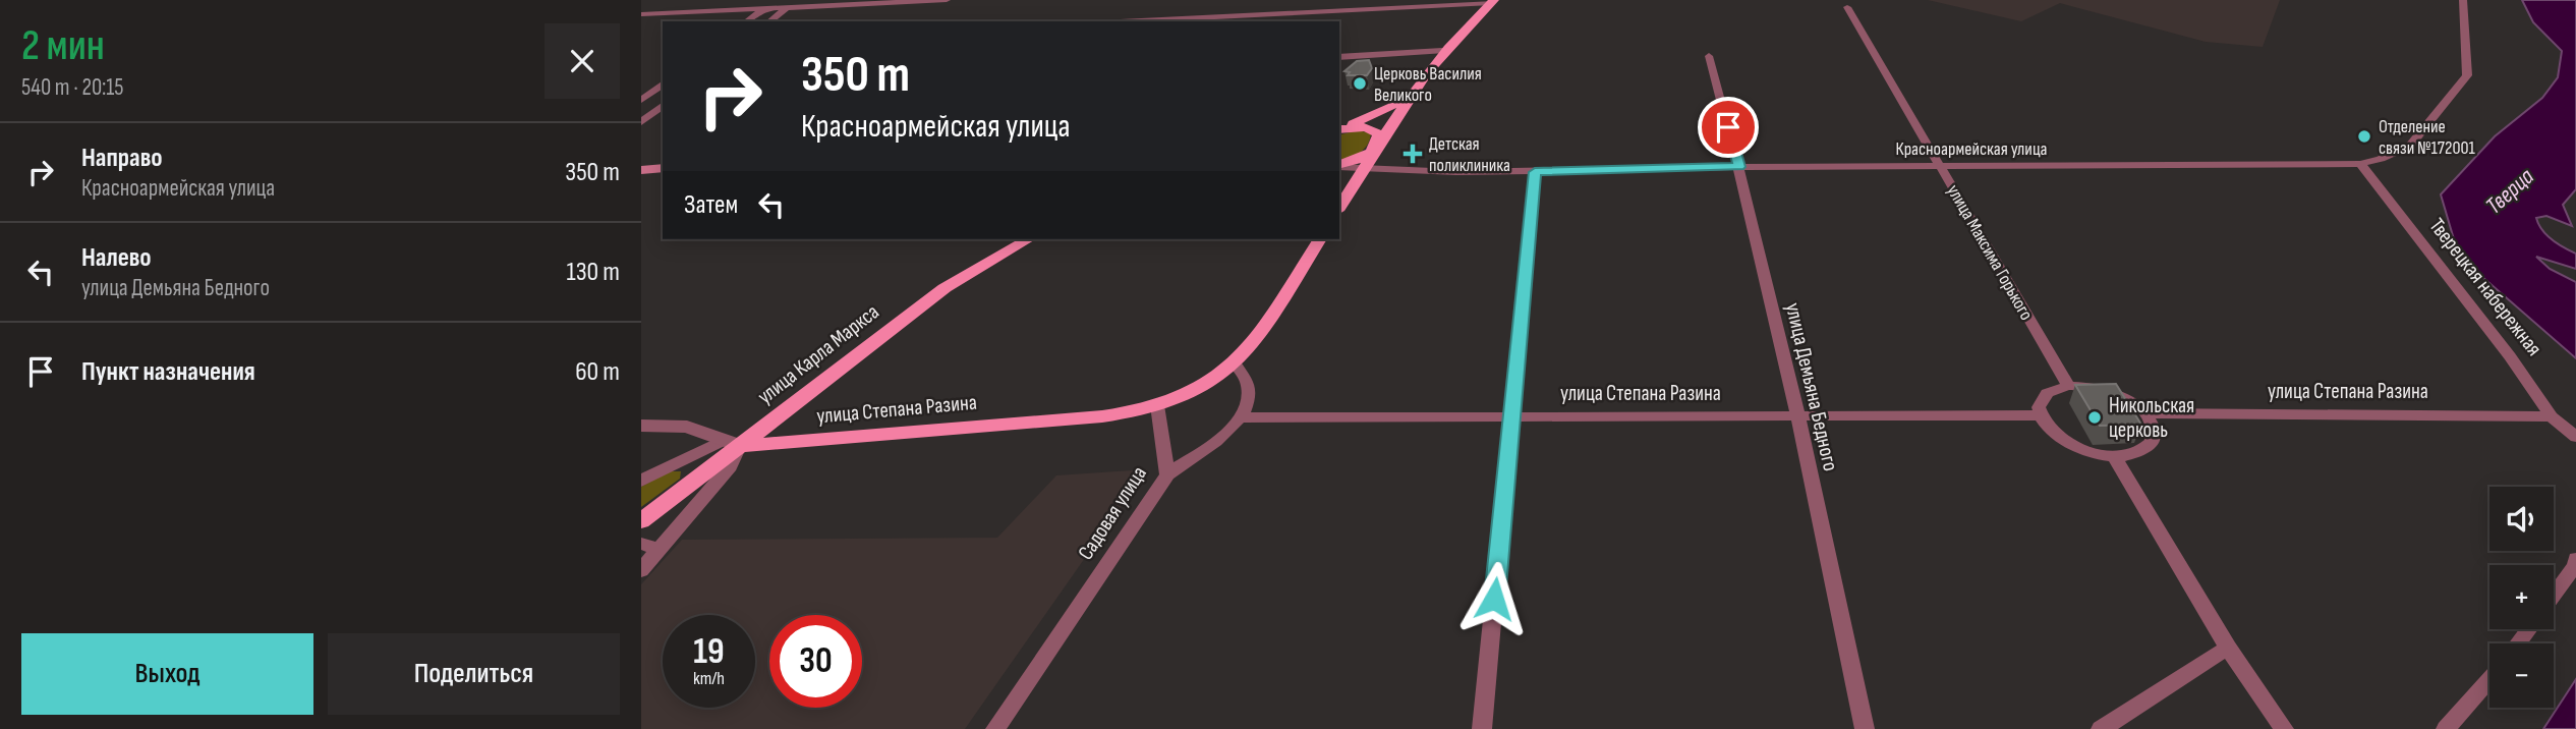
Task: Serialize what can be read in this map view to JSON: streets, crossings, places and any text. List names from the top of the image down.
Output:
{
  "streets": {
    "main road": ["улица Карла Маркса", "улица Степана Разина"],
    "street": [
      "Красноармейская улица",
      "улица Максима Горького",
      "Тверецкая набережная",
      "улица Демьяна Бедного",
      "Садовая улица"
    ]
  },
  "crossings": [
    ["Красноармейская улица", "улица Максима Горького"],
    ["Красноармейская улица", "Тверецкая набережная"],
    ["Красноармейская улица", "улица Демьяна Бедного"],
    ["Тверецкая набережная", "улица Степана Разина"],
    ["улица Карла Маркса", "улица Степана Разина"],
    ["улица Демьяна Бедного", "улица Степана Разина"],
    ["улица Степана Разина", "Садовая улица"]
  ],
  "water": ["Тверца"],
  "places": {
    "other": ["Церковь Василия Великого", "Отделение связи №172001", "Никольская церковь"],
    "health": ["Детская поликлиника"]
  },
  "page": {
    "heading": ["2 мин", "540 m · 20:15"],
    "turn": ["350 m", "Красноармейская улица"],
    "list": [
      {
        "name": "Направо",
        "note": "Красноармейская улица",
        "value": "350 m"
      },
      {
        "name": "Налево",
        "note": "улица Демьяна Бедного",
        "value": "130 m"
      },
      {
        "name": "Пункт назначения",
        "value": "60 m"
      }
    ],
    "then": "Затем",
    "map_buttons": ["+", "−"],
    "speed": "19 km/h",
    "limit": "30",
    "buttons": ["Выход", "Поделиться"]
  }
}
